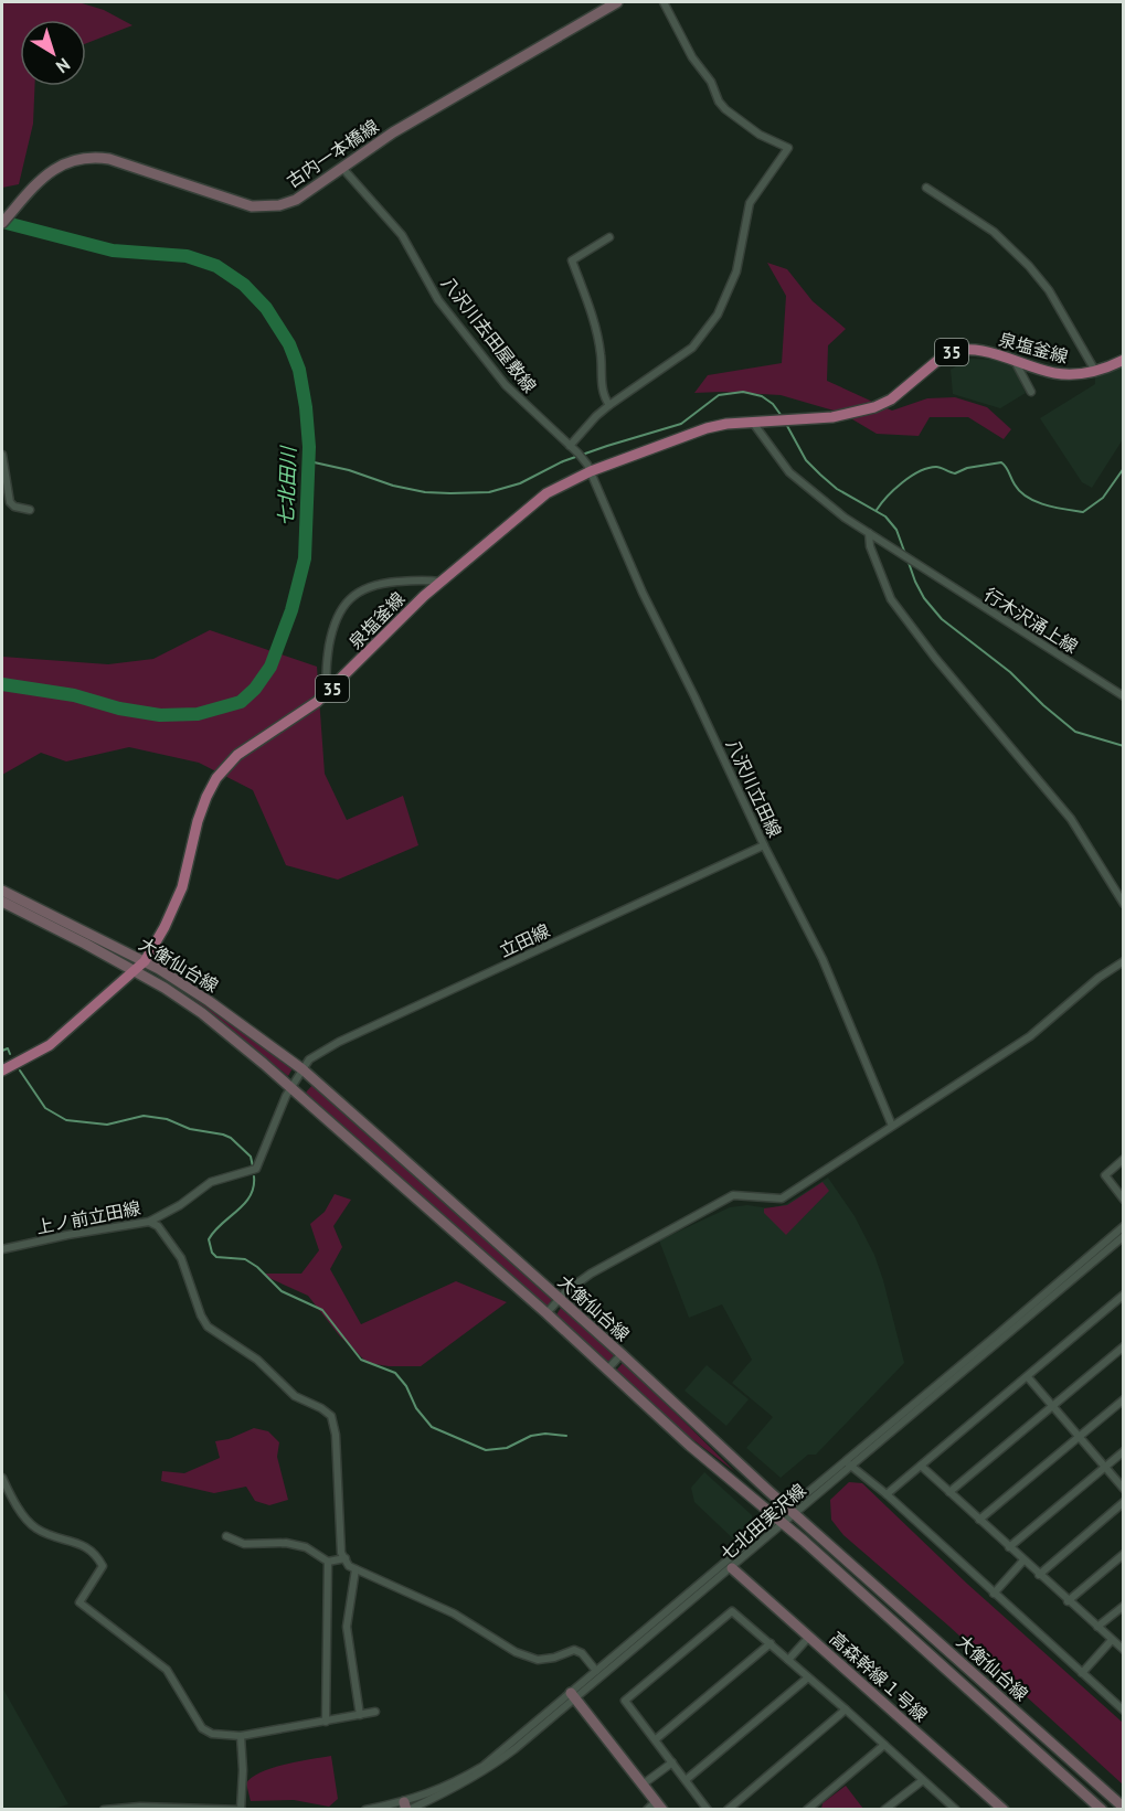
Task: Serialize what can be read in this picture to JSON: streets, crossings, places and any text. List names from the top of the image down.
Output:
{
  "streets": {
    "main road": [
      "古内一本橋線",
      "泉塩釜線",
      "35",
      "大衡仙台線",
      "高森幹線１号線"
    ],
    "street": [
      "八沢川去田屋敷線",
      "行木沢涌上線",
      "八沢川立田線",
      "立田線",
      "上ノ前立田線",
      "七北田実沢線"
    ]
  },
  "crossings": [
    ["古内一本橋線", "八沢川去田屋敷線"],
    ["八沢川去田屋敷線", "泉塩釜線"],
    ["八沢川去田屋敷線", "八沢川立田線"],
    ["泉塩釜線", "行木沢涌上線"],
    ["泉塩釜線", "八沢川立田線"],
    ["泉塩釜線", "大衡仙台線"],
    ["八沢川立田線", "立田線"],
    ["立田線", "大衡仙台線"],
    ["立田線", "上ノ前立田線"],
    ["大衡仙台線", "上ノ前立田線"],
    ["大衡仙台線", "七北田実沢線"],
    ["七北田実沢線", "高森幹線１号線"]
  ],
  "water": ["七北田川"],
  "north": "bottom right"
}
